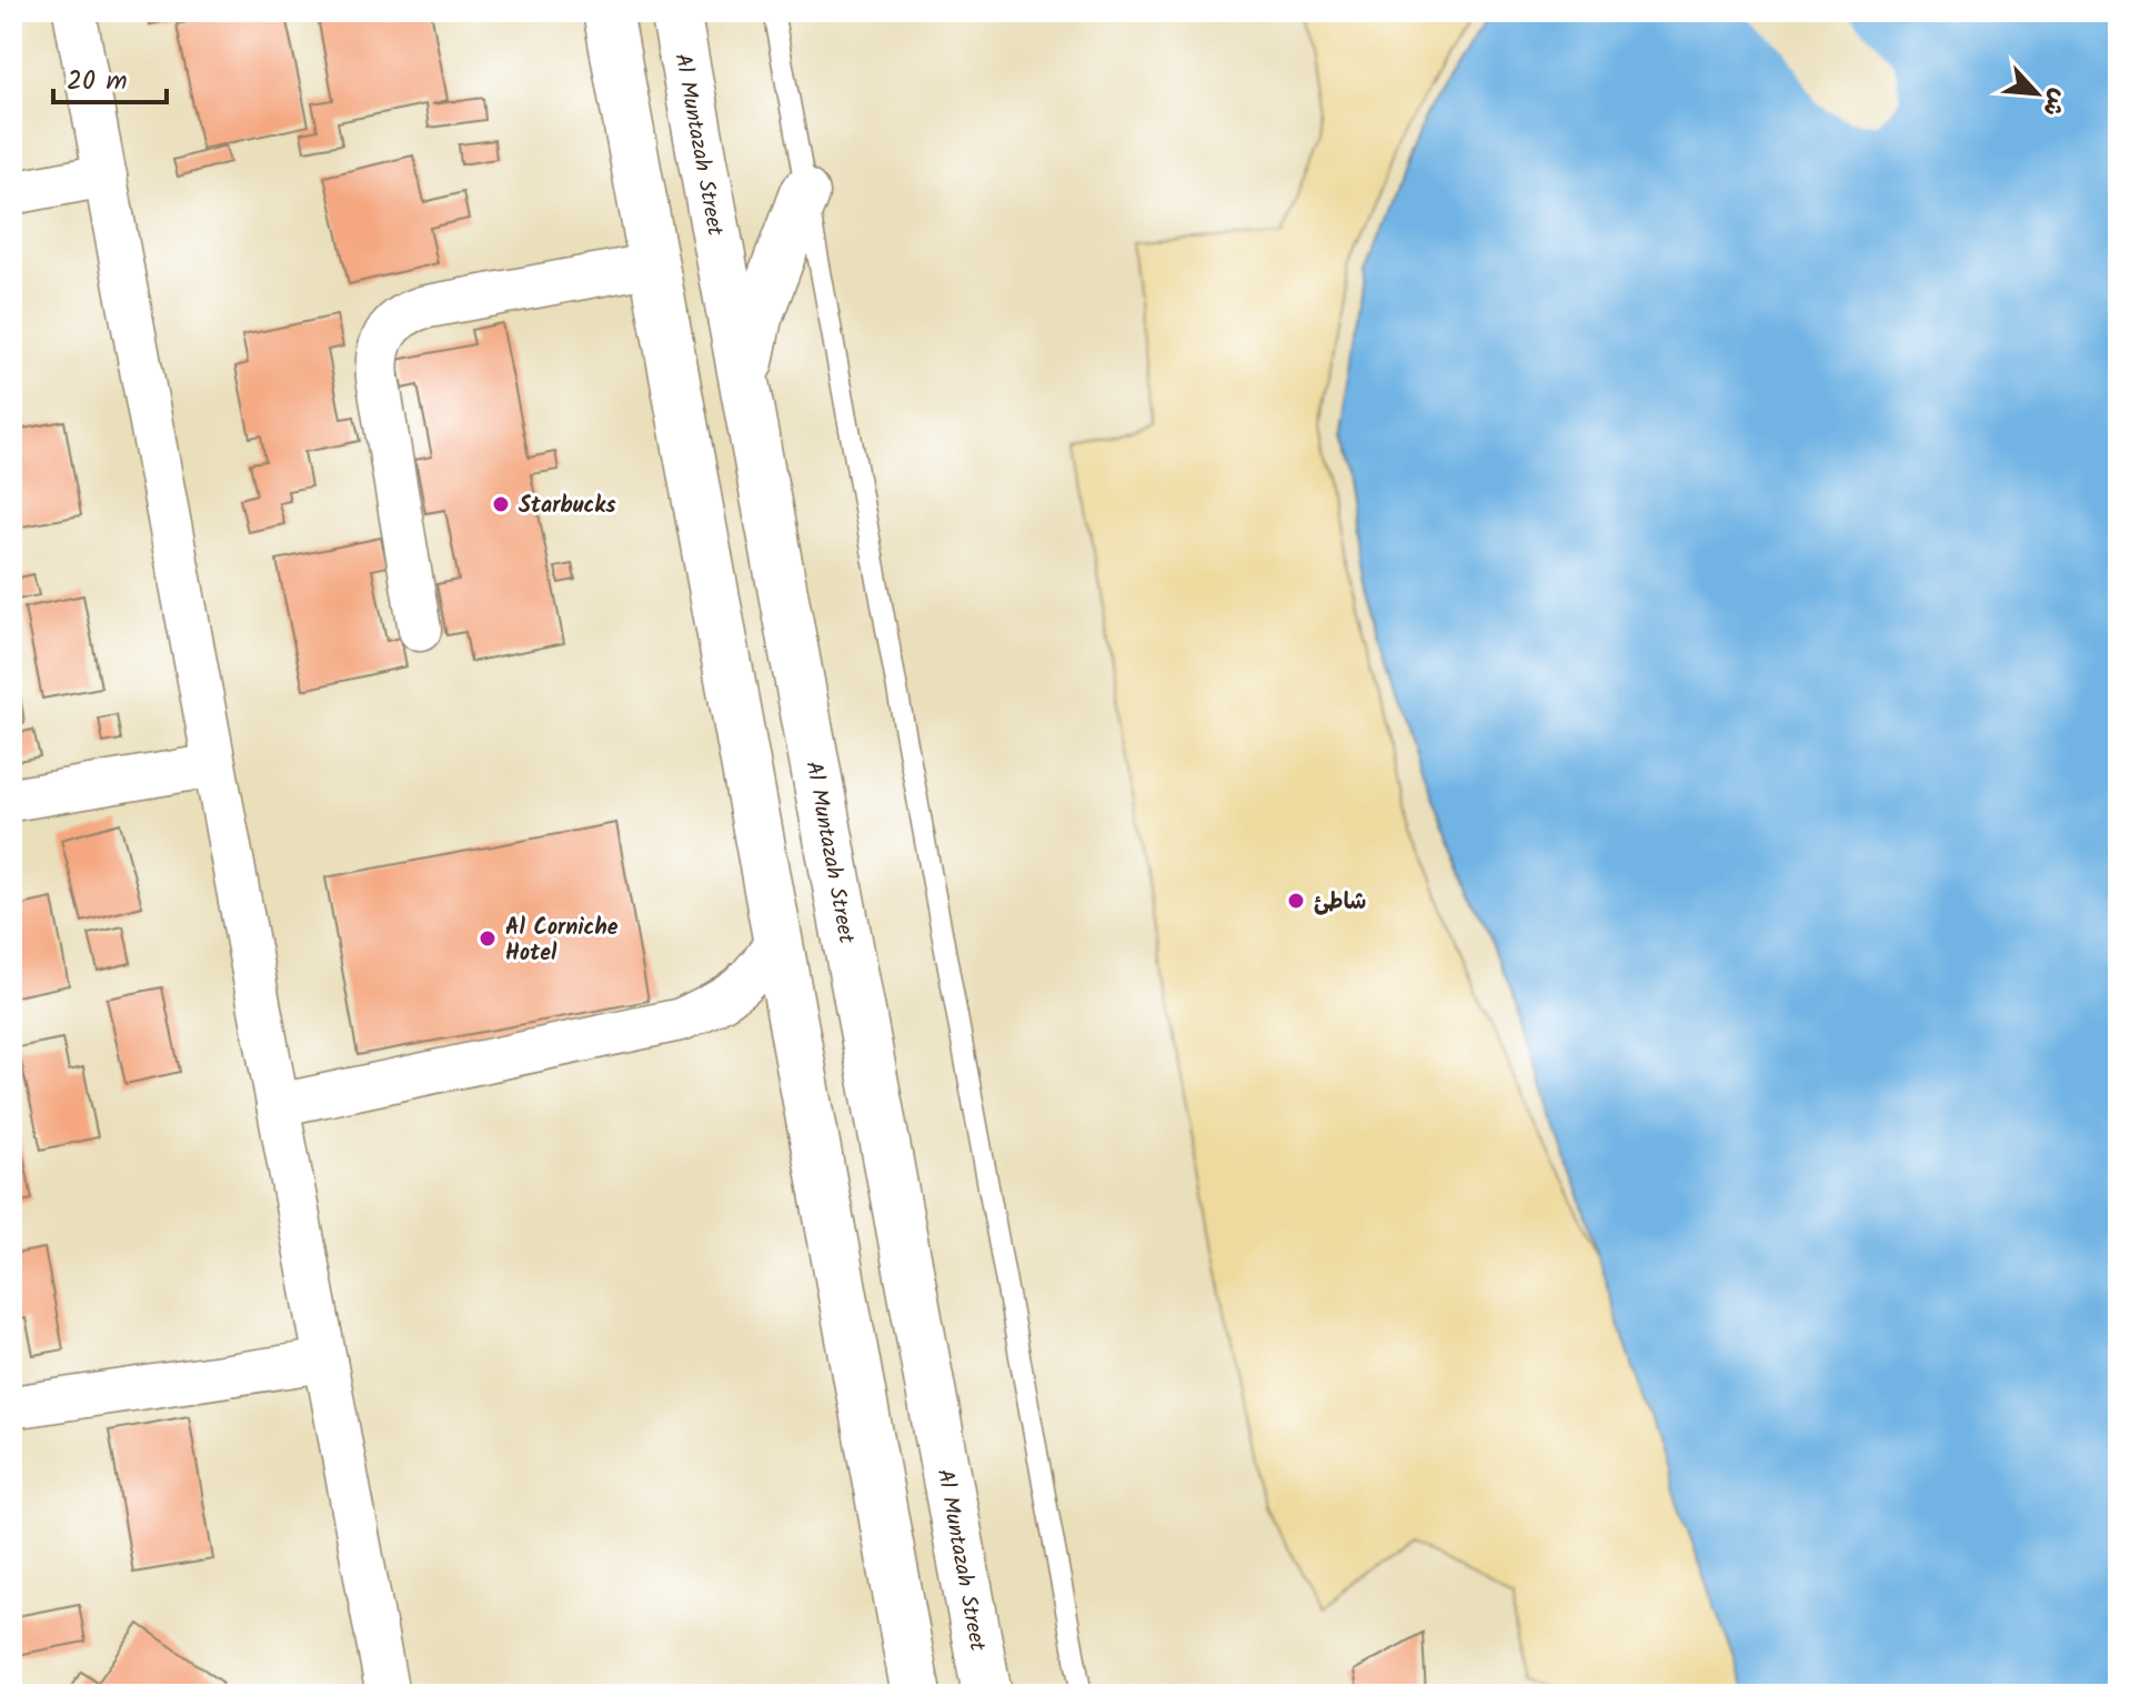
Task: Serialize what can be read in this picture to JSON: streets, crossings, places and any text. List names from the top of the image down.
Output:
{
  "streets": {
    "main road": ["Al Muntazah Street"]
  },
  "places": ["Starbucks", "شاطئ", "Al Corniche Hotel"],
  "scale_bar": "20 m",
  "north": "bottom right"
}
